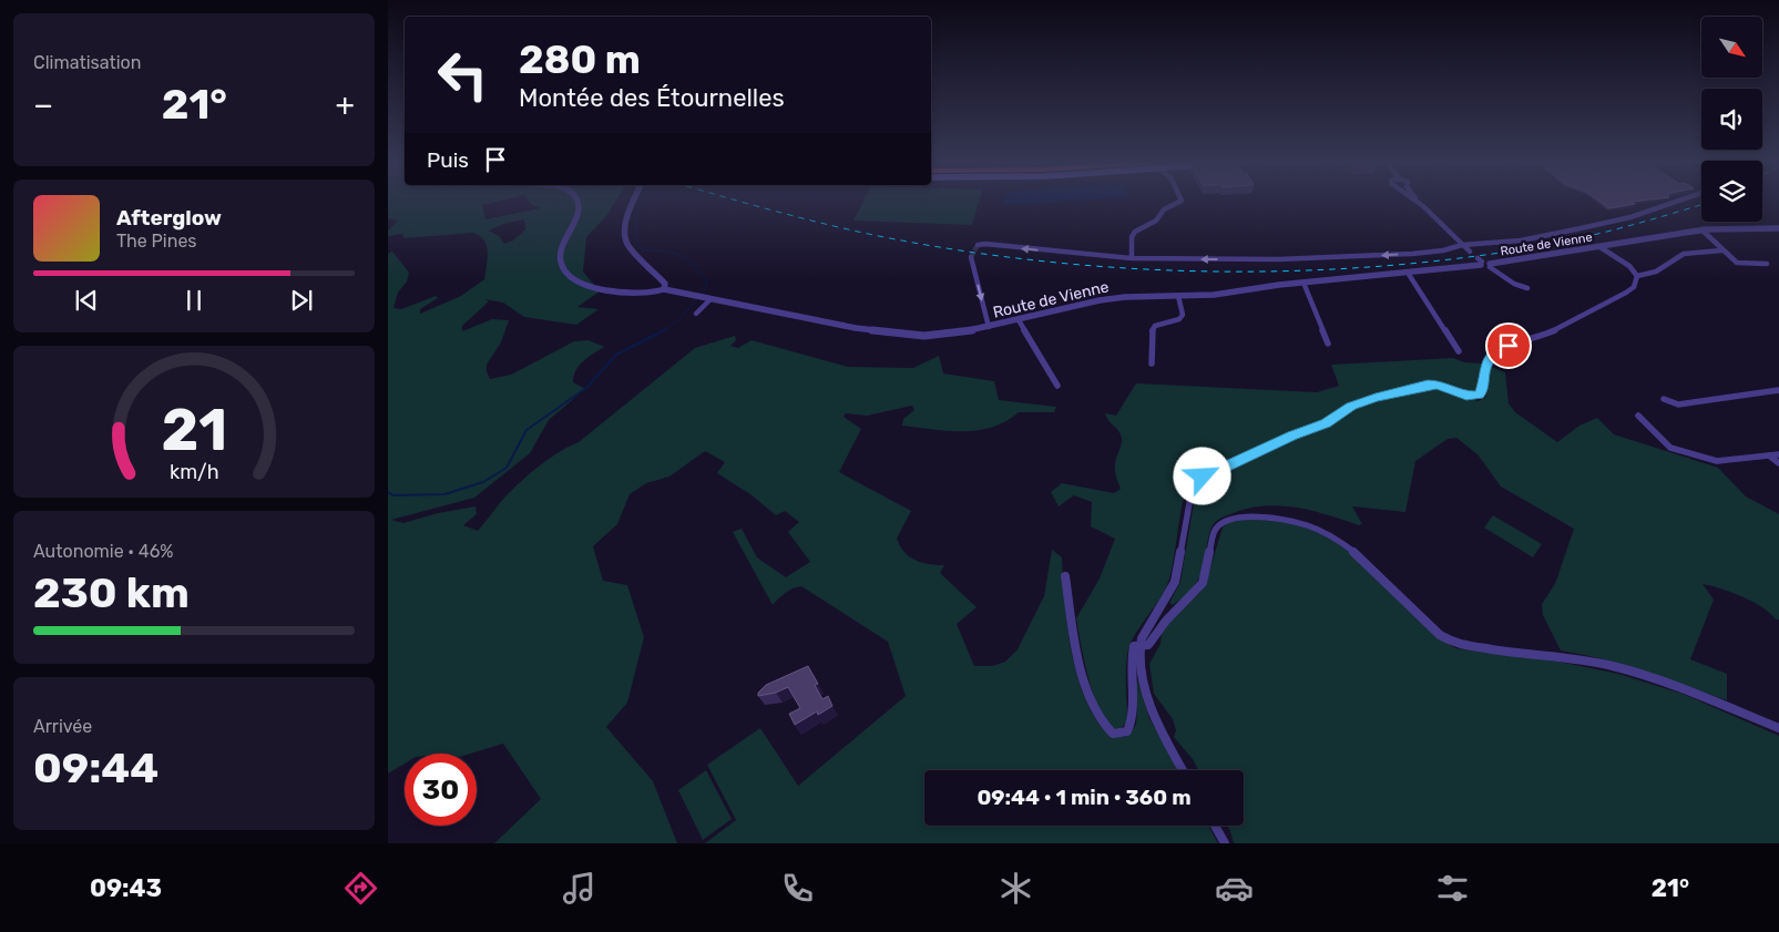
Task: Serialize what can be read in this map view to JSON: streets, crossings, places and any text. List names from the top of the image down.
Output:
{
  "streets": {
    "street": ["Route de Vienne"]
  },
  "north": "bottom right",
  "page": {
    "tile": [
      "Climatisation",
      ["Autonomie · 46%", "230 km"],
      ["Arrivée", "09:44"]
    ],
    "turn": ["280 m", "Montée des Étournelles"],
    "heat": ["−", "21°", "+"],
    "then": "Puis",
    "song": ["Afterglow", "The Pines"],
    "limit": "30",
    "trip": "09:44 · 1 min · 360 m",
    "tabs": ["09:43", "21°"],
    "gauge": ["21", "km/h"]
  }
}
